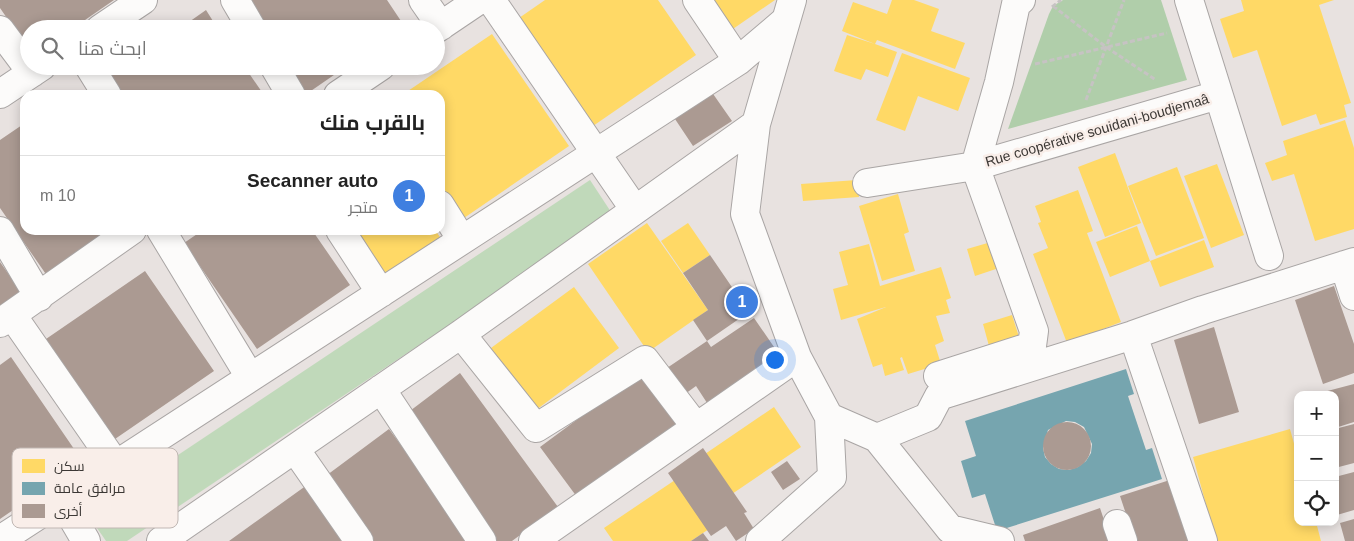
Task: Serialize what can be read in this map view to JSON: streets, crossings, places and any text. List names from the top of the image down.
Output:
{
  "streets": {
    "street": ["Rue coopérative souidani-boudjemaâ"]
  },
  "legend": ["سكن", "مرافق عامة", "أخرى"],
  "page": {
    "search": "ابحث هنا",
    "heading": "بالقرب منك",
    "list": [
      {
        "mark": "1",
        "name": "Secanner auto",
        "note": "متجر",
        "value": "10 m"
      }
    ],
    "pins": "1",
    "map_buttons": ["+", "−"]
  }
}
